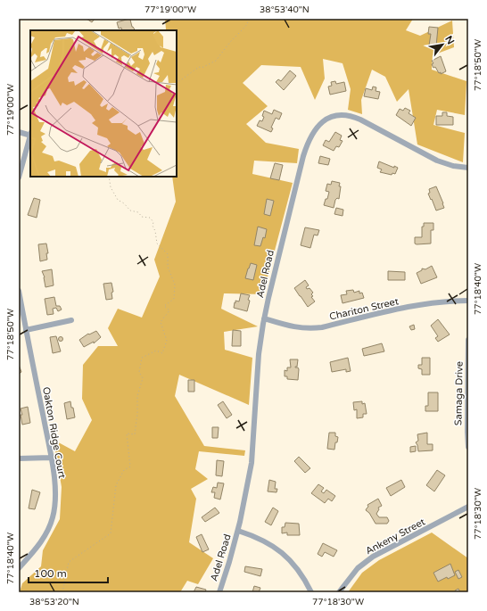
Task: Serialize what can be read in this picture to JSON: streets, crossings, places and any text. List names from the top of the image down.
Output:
{
  "streets": {
    "street": [
      "Adel Road",
      "Chariton Street",
      "Samaga Drive",
      "Oakton Ridge Court",
      "Ankeny Street"
    ]
  },
  "crossings": [
    ["Adel Road", "Chariton Street"]
  ],
  "scale_bar": "100 m",
  "north": "top right",
  "coordinates": [
    "77°19'00\"W",
    "38°53'40\"N",
    "77°18'50\"W",
    "77°18'40\"W",
    "77°18'30\"W",
    "38°53'20\"N"
  ]
}
